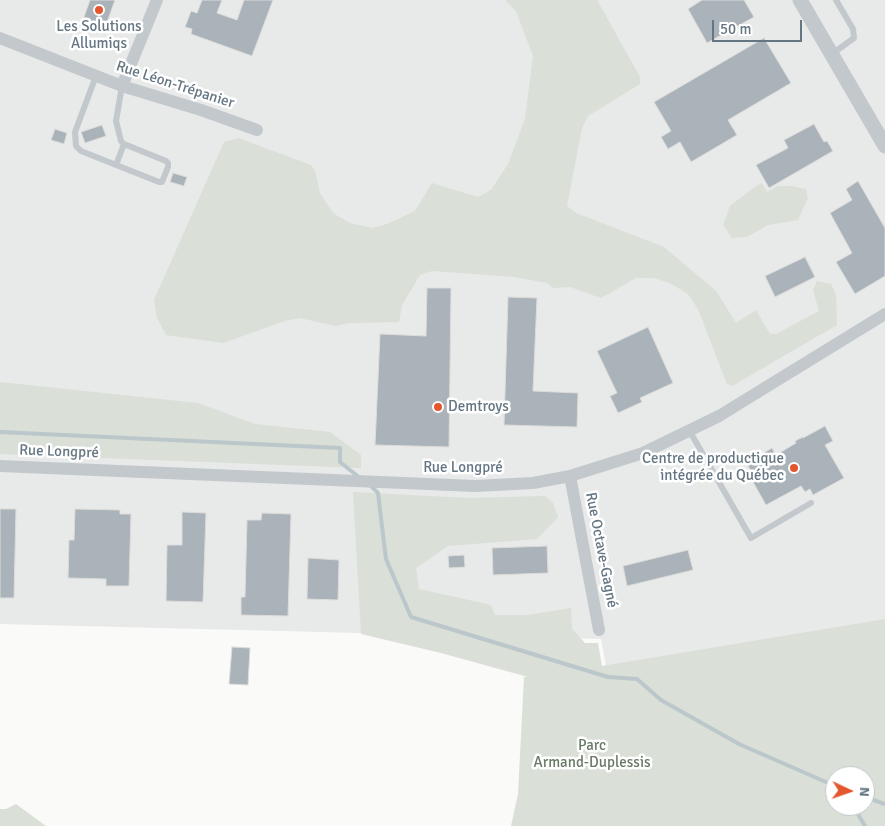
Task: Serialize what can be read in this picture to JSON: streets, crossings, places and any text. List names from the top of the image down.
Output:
{
  "streets": {
    "street": ["Rue Léon-Trépanier", "Rue Longpré", "Rue Octave-Gagné"]
  },
  "crossings": [
    ["Rue Longpré", "Rue Octave-Gagné"]
  ],
  "parks": ["Parc Armand-Duplessis"],
  "places": ["Les Solutions Allumiqs", "Demtroys", "Centre de productique intégrée du Québec"],
  "scale_bar": "50 m",
  "north": "right"
}
